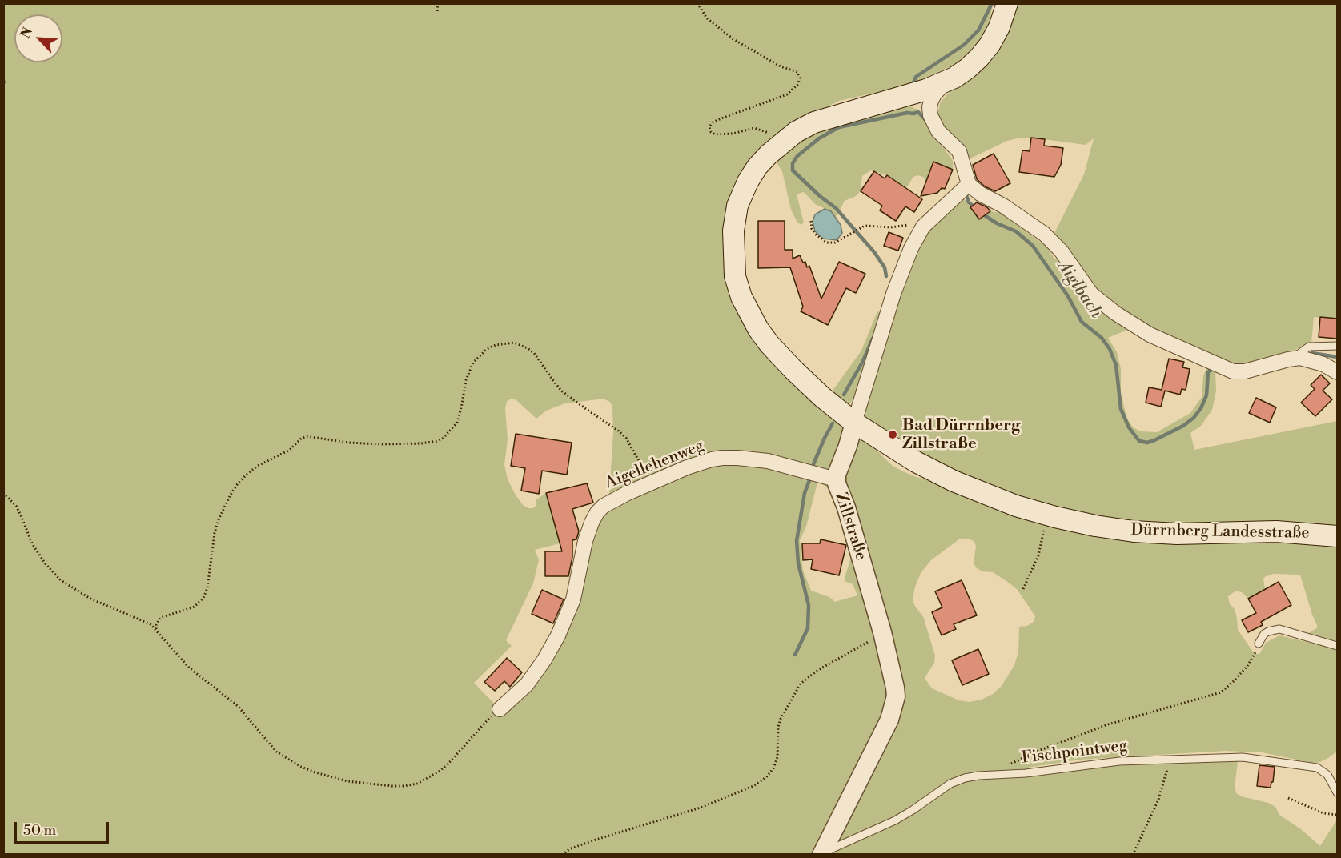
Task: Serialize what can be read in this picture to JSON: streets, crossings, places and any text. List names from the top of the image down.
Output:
{
  "streets": {
    "main road": ["Dürrnberg Landesstraße"],
    "street": ["Aigellehenweg", "Zillstraße"],
    "lane": ["Fischpointweg"]
  },
  "crossings": [
    ["Aigellehenweg", "Zillstraße"],
    ["Zillstraße", "Dürrnberg Landesstraße"],
    ["Zillstraße", "Fischpointweg"]
  ],
  "water": ["Aiglbach"],
  "places": ["Bad Dürrnberg Zillstraße"],
  "scale_bar": "50 m",
  "north": "top left"
}
